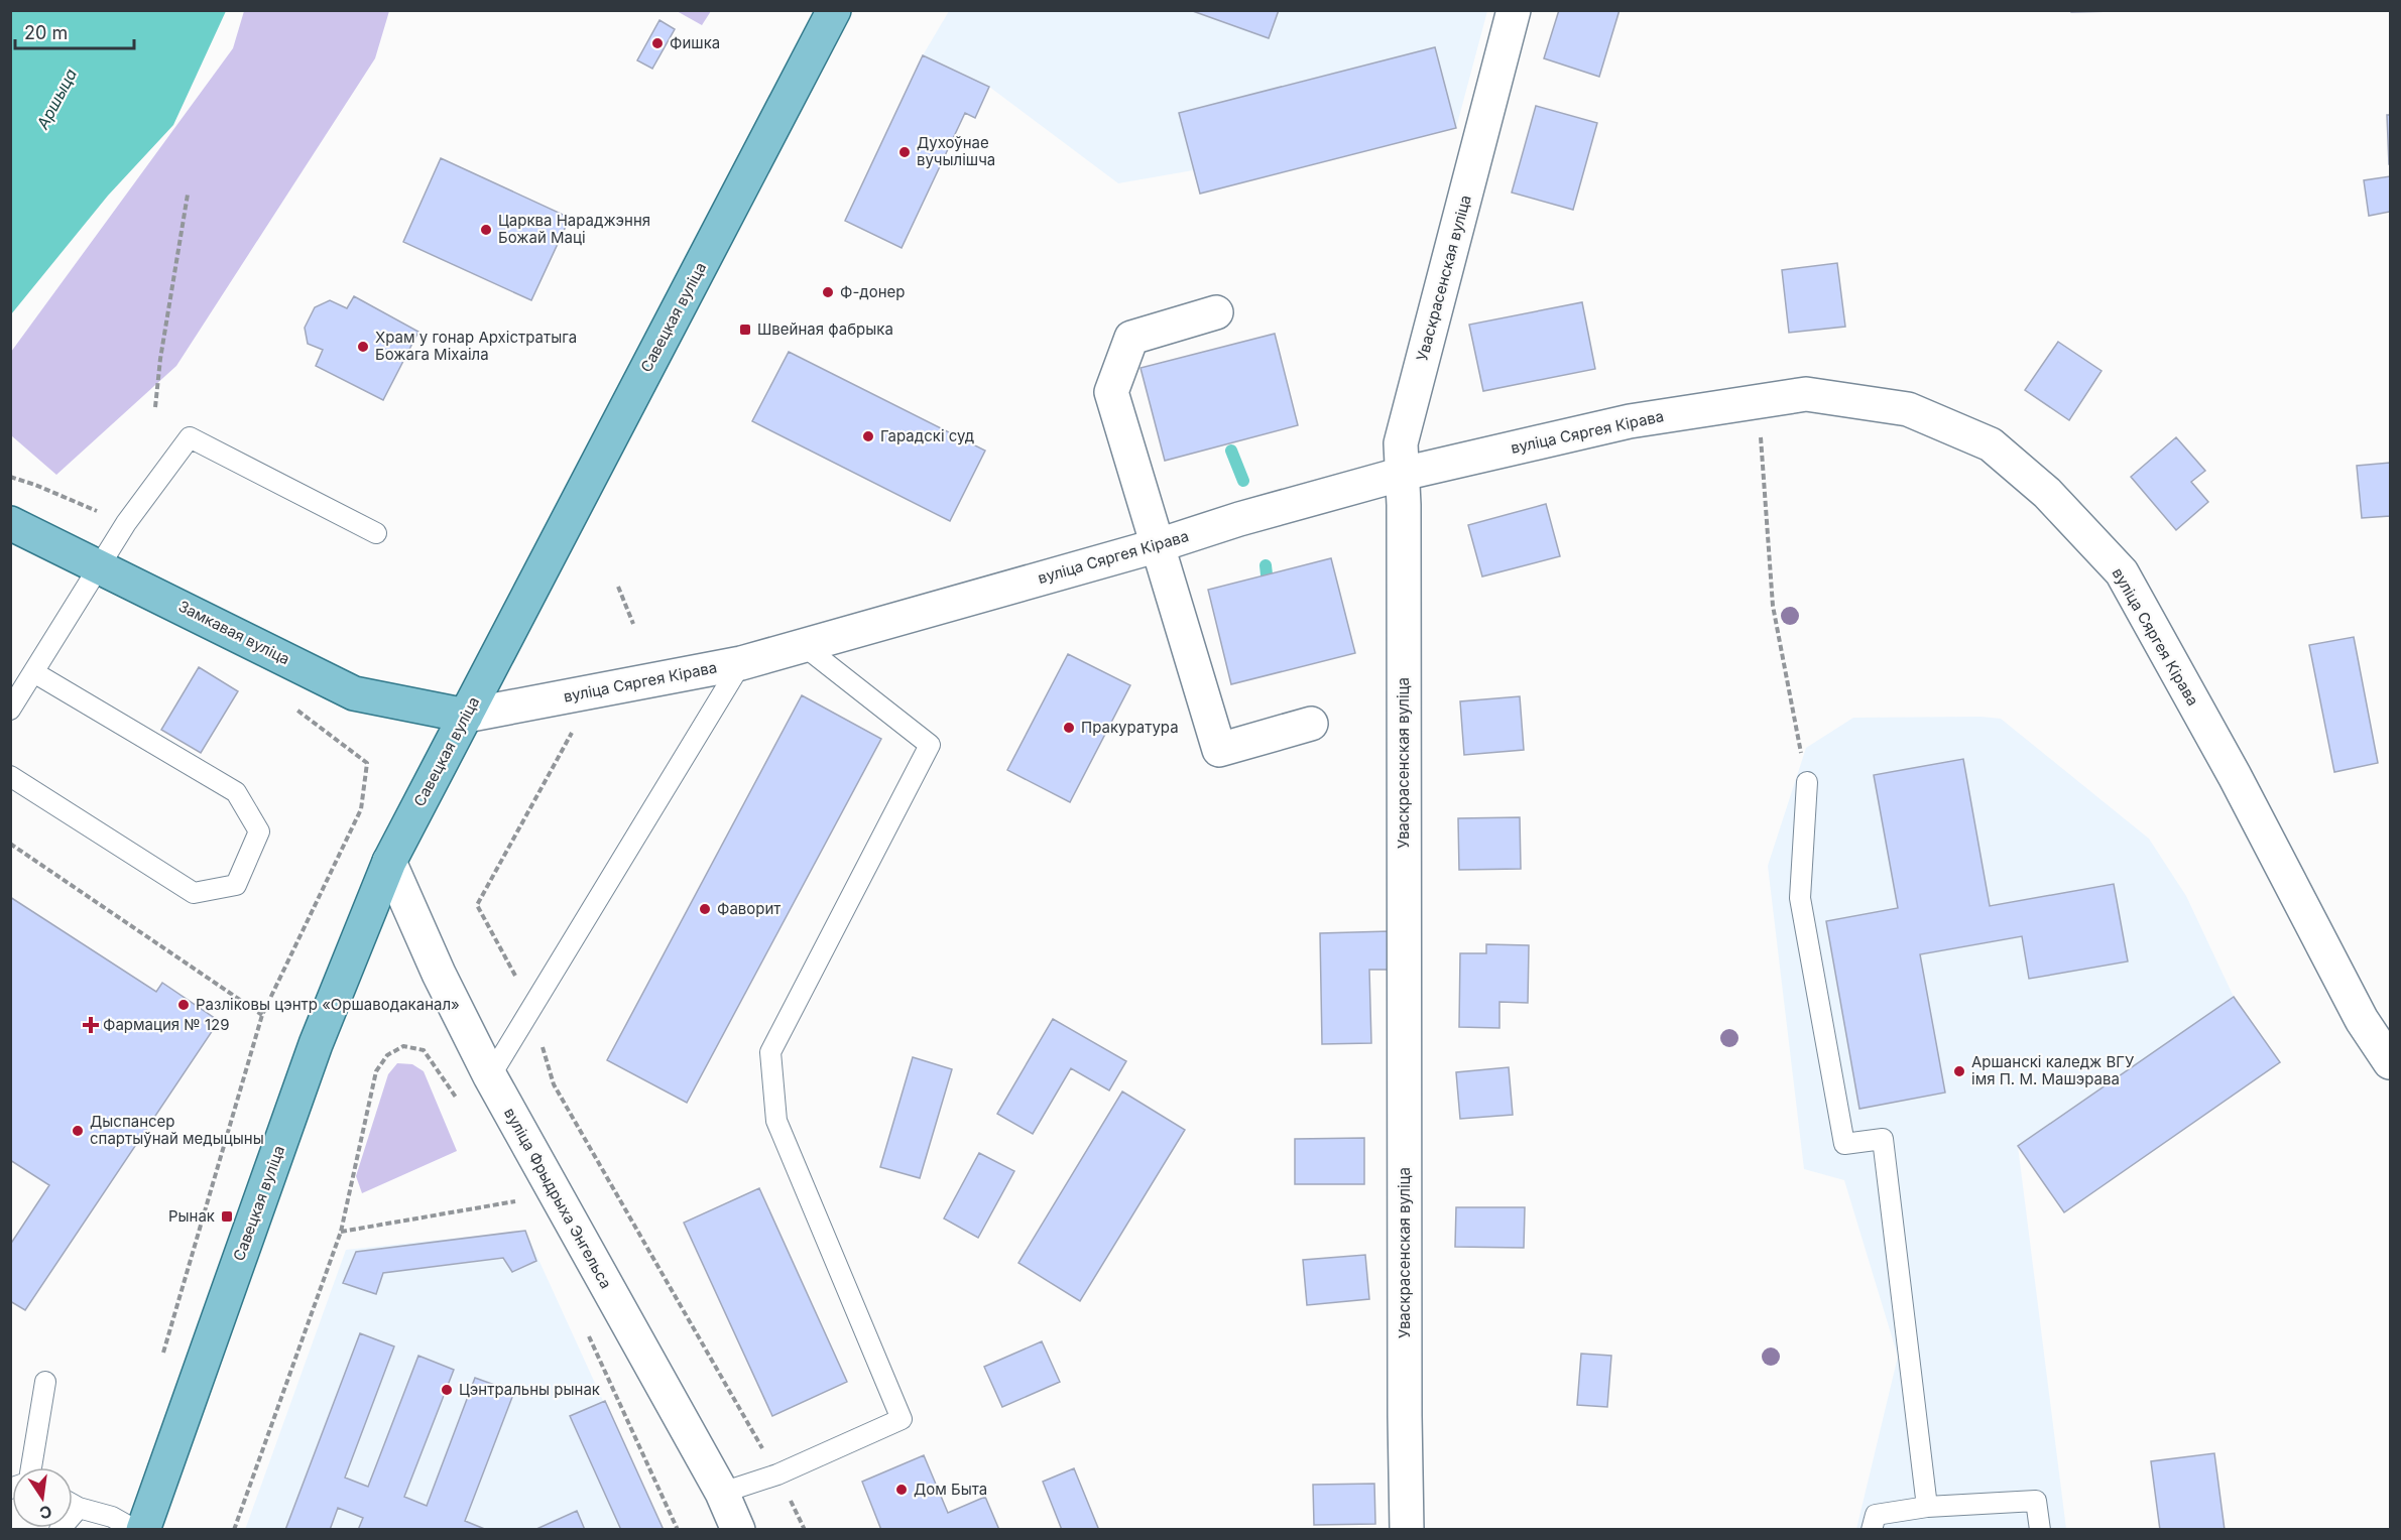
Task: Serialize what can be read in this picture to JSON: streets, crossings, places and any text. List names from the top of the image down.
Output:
{
  "streets": {
    "main road": ["Савецкая вуліца", "Замкавая вуліца"],
    "street": ["Уваскрасенская вуліца", "вуліца Сяргея Кірава", "вуліца Фрыдрыха Энгельса"]
  },
  "crossings": [
    ["Уваскрасенская вуліца", "вуліца Сяргея Кірава"],
    ["Савецкая вуліца", "вуліца Сяргея Кірава"],
    ["Савецкая вуліца", "Замкавая вуліца"],
    ["Савецкая вуліца", "вуліца Фрыдрыха Энгельса"],
    ["вуліца Сяргея Кірава", "Замкавая вуліца"]
  ],
  "water": ["Аршыца"],
  "places": {
    "other": [
      "Фишка",
      "Духоўнае вучылішча",
      "Царква Нараджэння Божай Маці",
      "Ф-донер",
      "Храм у гонар Архістратыга Божага Міхаіла",
      "Гарадскі суд",
      "Пракуратура",
      "Фаворит",
      "Разліковы цэнтр «Оршаводаканал»",
      "Аршанскі каледж ВГУ імя П. М. Машэрава",
      "Дыспансер спартыўнай медыцыны",
      "Цэнтральны рынак",
      "Дом Быта"
    ],
    "transit": ["Швейная фабрыка", "Рынак"],
    "health": ["Фармация № 129"]
  },
  "scale_bar": "20 m",
  "north": "bottom"
}
